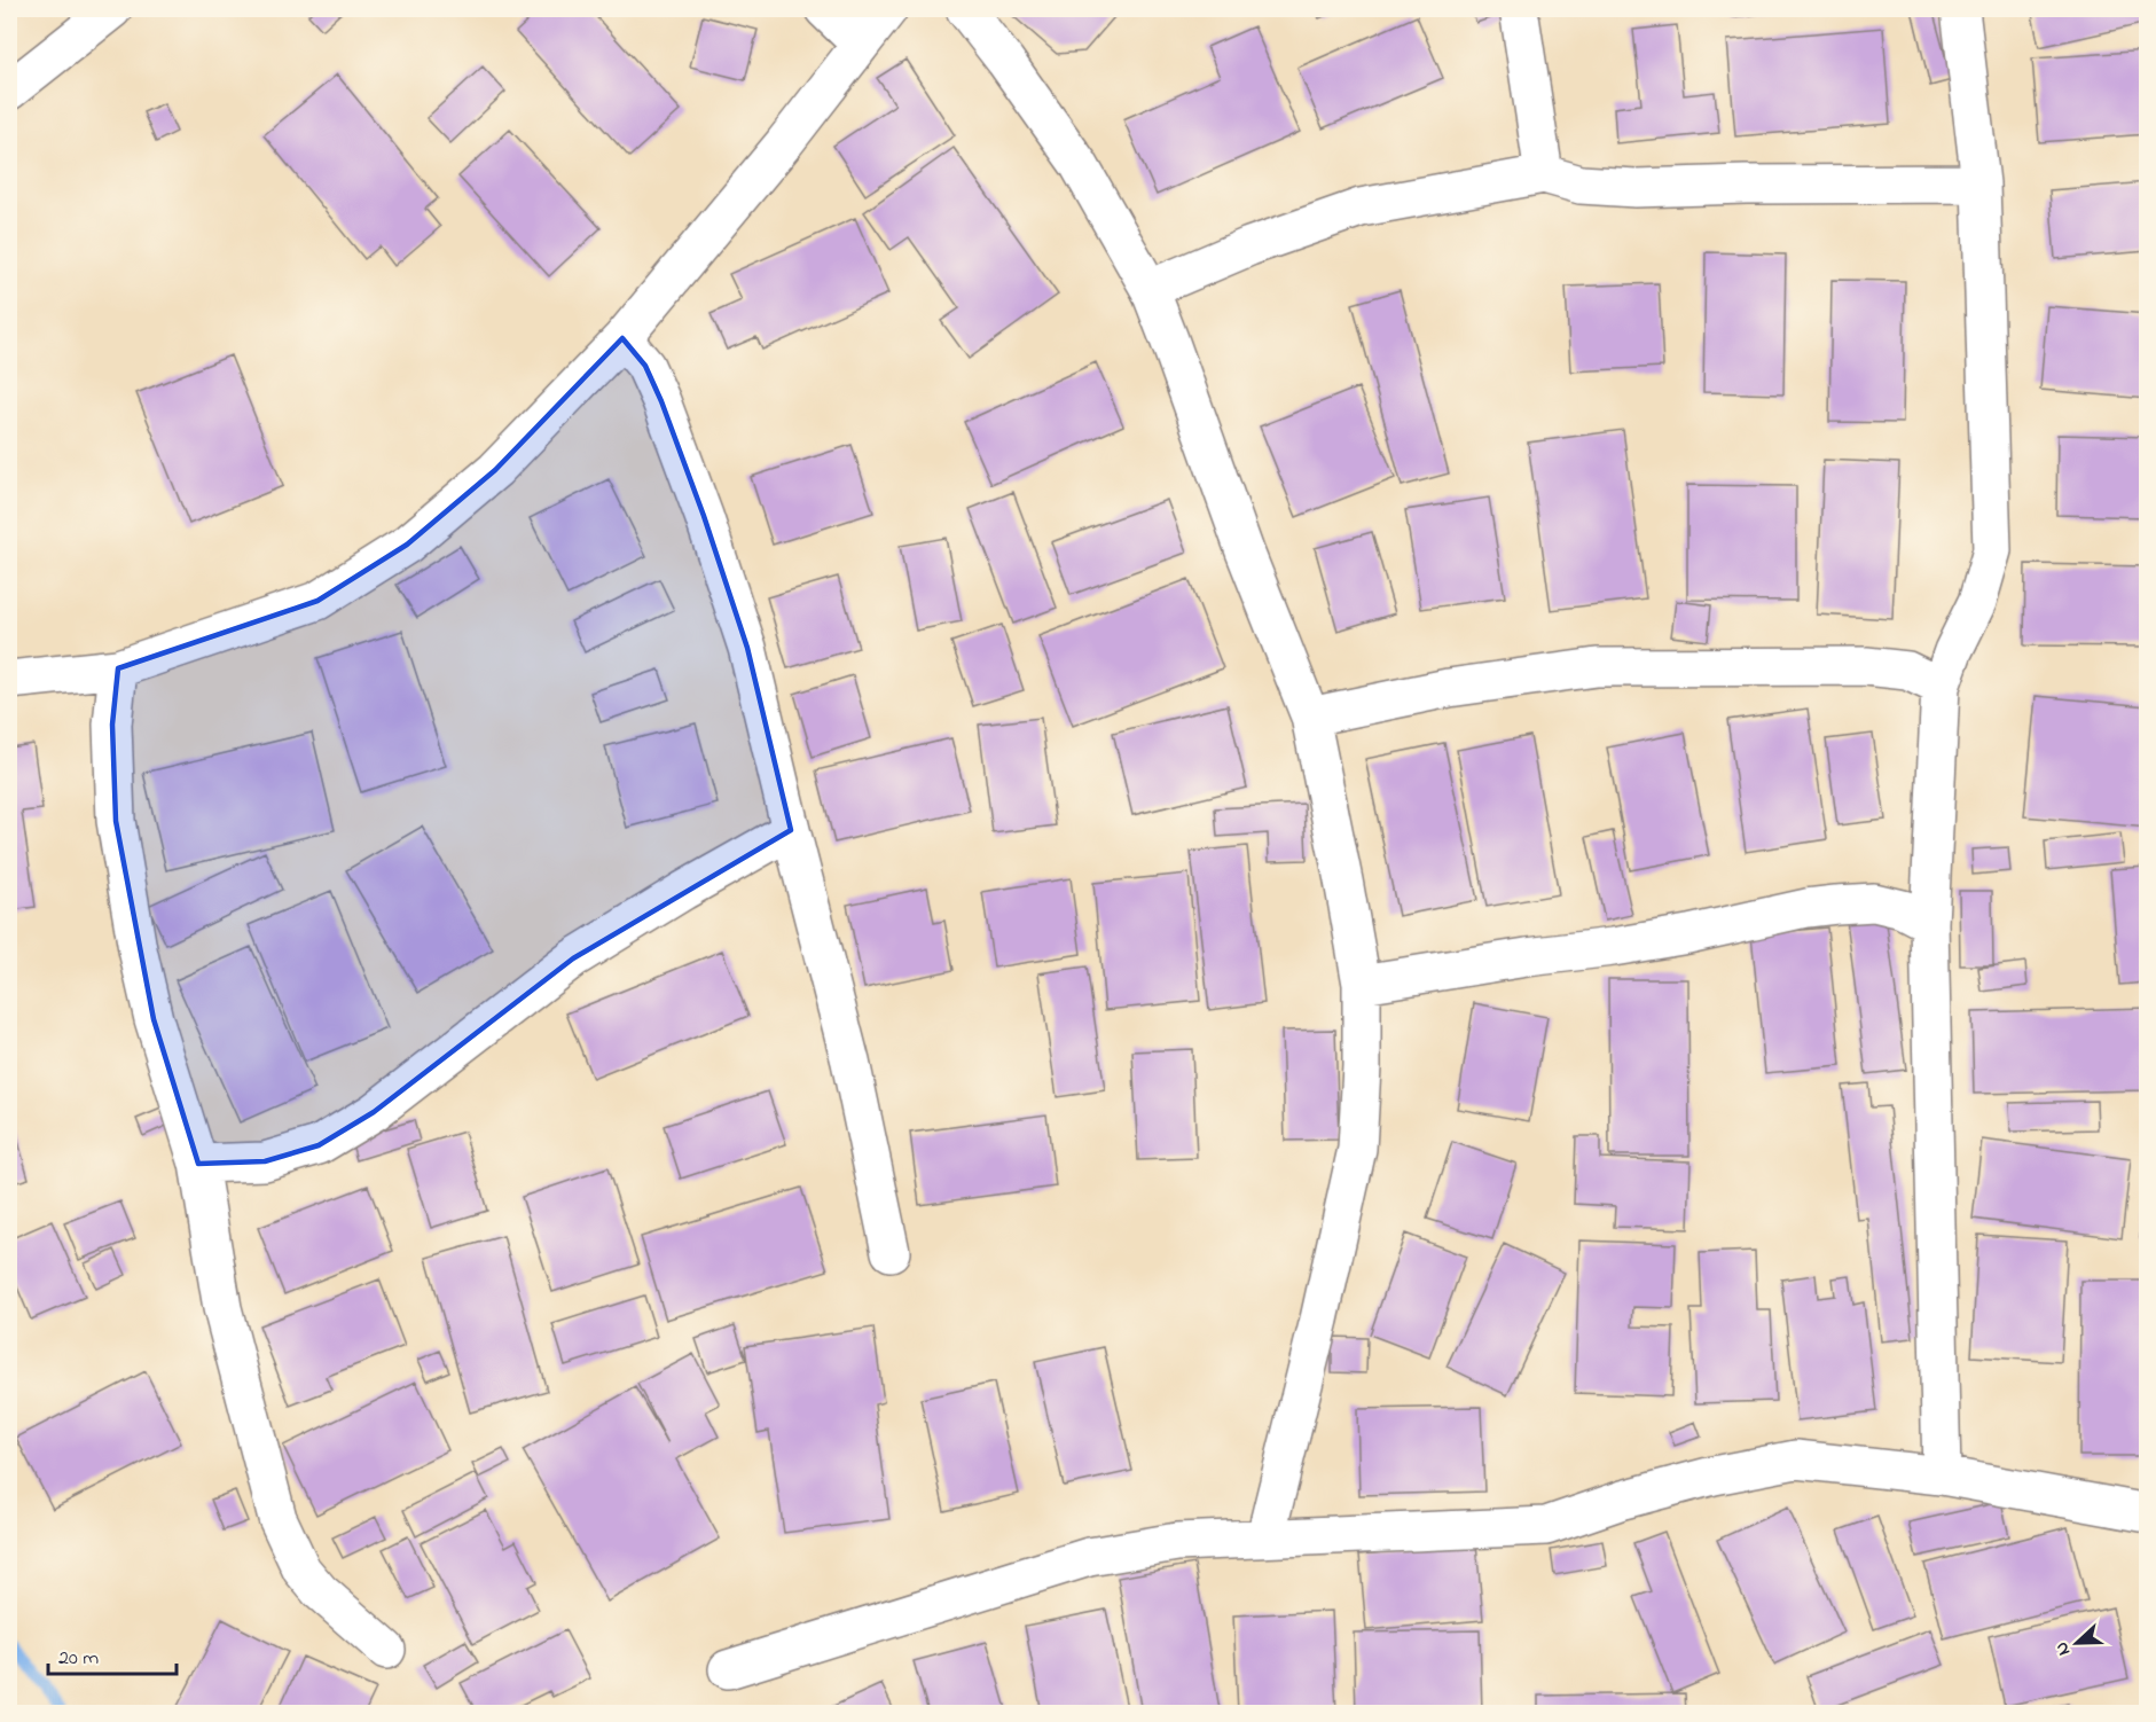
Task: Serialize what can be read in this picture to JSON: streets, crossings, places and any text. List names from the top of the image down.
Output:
{
  "scale_bar": "20 m",
  "north": "left"
}
